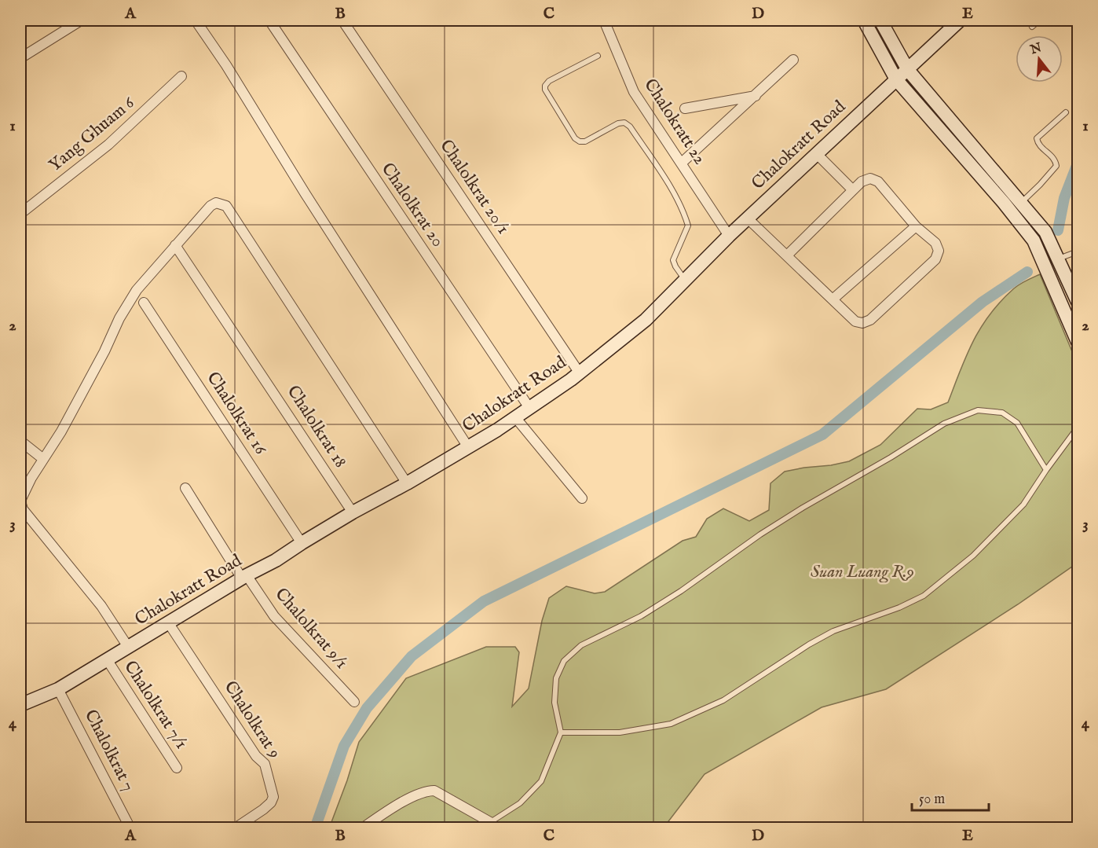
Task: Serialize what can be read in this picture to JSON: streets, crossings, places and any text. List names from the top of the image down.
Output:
{
  "streets": {
    "street": [
      "Chalokratt 22",
      "Yang Ghuam 6",
      "Chalokratt Road",
      "Chalolkrat 20/1",
      "Chalolkrat 20",
      "Chalolkrat 16",
      "Chalolkrat 18",
      "Chalolkrat 9/1",
      "Chalolkrat 7/1",
      "Chalolkrat 9",
      "Chalolkrat 7"
    ]
  },
  "crossings": [
    ["Chalokratt 22", "Chalokratt Road"],
    ["Chalokratt Road", "Chalolkrat 20/1"],
    ["Chalokratt Road", "Chalolkrat 20"],
    ["Chalokratt Road", "Chalolkrat 16"],
    ["Chalokratt Road", "Chalolkrat 18"],
    ["Chalokratt Road", "Chalolkrat 9/1"],
    ["Chalokratt Road", "Chalolkrat 7/1"],
    ["Chalokratt Road", "Chalolkrat 9"],
    ["Chalokratt Road", "Chalolkrat 7"]
  ],
  "parks": ["Suan Luang R.9"],
  "scale_bar": "50 m",
  "north": "top",
  "grid": {
    "columns": [
      "A",
      "B",
      "C",
      "D",
      "E"
    ],
    "rows": [
      "1",
      "2",
      "3",
      "4"
    ]
  }
}
